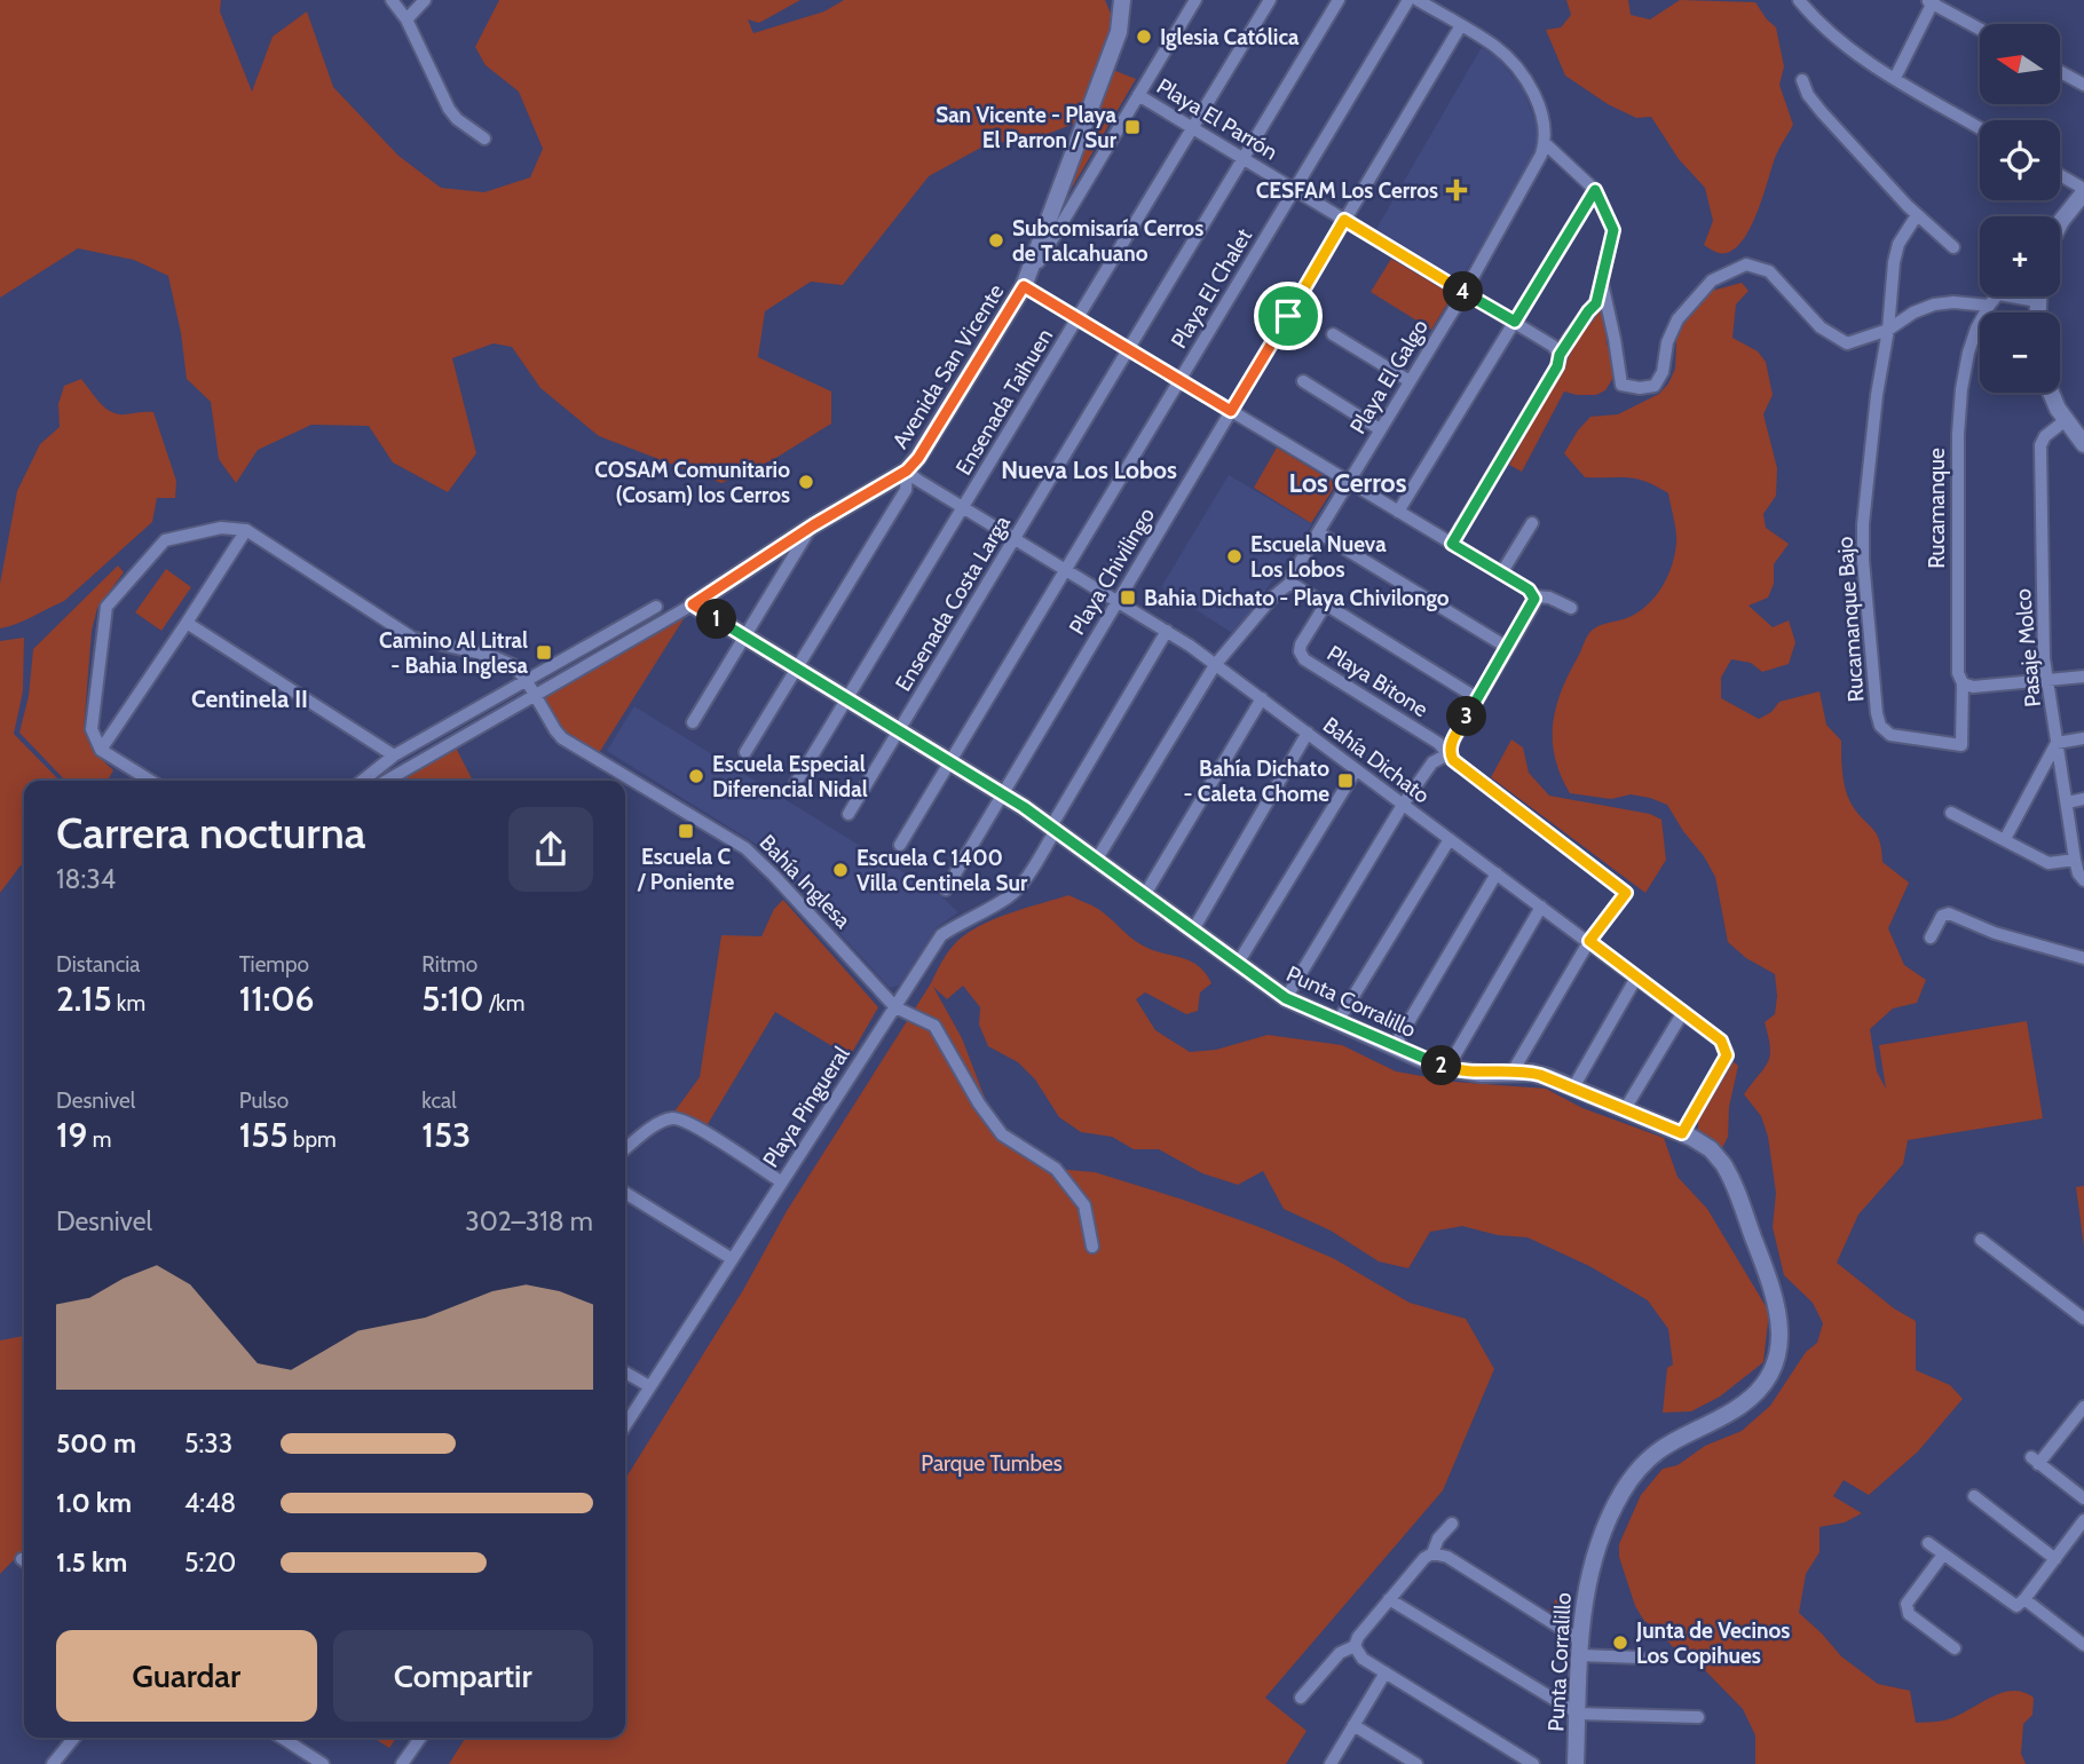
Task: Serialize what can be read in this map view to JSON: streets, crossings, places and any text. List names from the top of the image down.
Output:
{
  "streets": {
    "street": [
      "Playa El Parrón",
      "Playa El Chalet",
      "Avenida San Vicente",
      "Playa El Galgo",
      "Ensenada Taihuen",
      "Rucamanque",
      "Playa Chivilingo",
      "Ensenada Costa Larga",
      "Rucamanque Bajo",
      "Pasaje Molco",
      "Playa Bitone",
      "Bahía Dichato",
      "Bahía Inglesa",
      "Punta Corralillo",
      "Playa Pingueral"
    ]
  },
  "crossings": [
    ["Playa El Parrón", "Playa El Chalet"],
    ["Playa El Parrón", "Avenida San Vicente"],
    ["Playa El Parrón", "Playa El Galgo"],
    ["Playa El Parrón", "Ensenada Taihuen"],
    ["Playa El Parrón", "Playa Chivilingo"],
    ["Playa El Parrón", "Ensenada Costa Larga"],
    ["Playa El Chalet", "Bahía Dichato"],
    ["Playa El Chalet", "Punta Corralillo"],
    ["Avenida San Vicente", "Bahía Dichato"],
    ["Avenida San Vicente", "Bahía Inglesa"],
    ["Avenida San Vicente", "Punta Corralillo"],
    ["Playa El Galgo", "Bahía Dichato"],
    ["Playa El Galgo", "Punta Corralillo"],
    ["Ensenada Taihuen", "Bahía Dichato"],
    ["Ensenada Taihuen", "Punta Corralillo"],
    ["Rucamanque", "Rucamanque Bajo"],
    ["Playa Chivilingo", "Bahía Dichato"],
    ["Playa Chivilingo", "Punta Corralillo"],
    ["Ensenada Costa Larga", "Bahía Dichato"],
    ["Ensenada Costa Larga", "Punta Corralillo"],
    ["Playa Bitone", "Bahía Dichato"],
    ["Bahía Dichato", "Punta Corralillo"],
    ["Bahía Dichato", "Playa Pingueral"],
    ["Bahía Inglesa", "Playa Pingueral"],
    ["Punta Corralillo", "Playa Pingueral"]
  ],
  "districts": ["Nueva Los Lobos", "Los Cerros", "Centinela II"],
  "parks": ["Parque Tumbes"],
  "places": {
    "other": [
      "Iglesia Católica",
      "Subcomisaría Cerros de Talcahuano",
      "COSAM Comunitario (Cosam) los Cerros",
      "Escuela Nueva Los Lobos",
      "Escuela Especial Diferencial Nidal",
      "Escuela C 1400 Villa Centinela Sur",
      "Junta de Vecinos Los Copihues"
    ],
    "transit": [
      "San Vicente - Playa El Parron / Sur",
      "Bahia Dichato - Playa Chivilongo",
      "Camino Al Litral - Bahia Inglesa",
      "Bahía Dichato - Caleta Chome",
      "Escuela C / Poniente"
    ],
    "health": ["CESFAM Los Cerros"]
  },
  "north": "left",
  "page": {
    "map_buttons": ["+", "−"],
    "pins": [
      "4",
      "1",
      "3",
      "2"
    ],
    "heading": ["Carrera nocturna", "18:34"],
    "stats": [
      ["Distancia", "2.15 km"],
      ["Tiempo", "11:06"],
      ["Ritmo", "5:10 /km"],
      ["Desnivel", "19 m"],
      ["Pulso", "155 bpm"],
      ["kcal", "153"]
    ],
    "chart": ["Desnivel", "302–318 m"],
    "list": [
      {
        "name": "500 m",
        "note": "5:33"
      },
      {
        "name": "1.0 km",
        "note": "4:48"
      },
      {
        "name": "1.5 km",
        "note": "5:20"
      }
    ],
    "buttons": ["Guardar", "Compartir"]
  }
}
